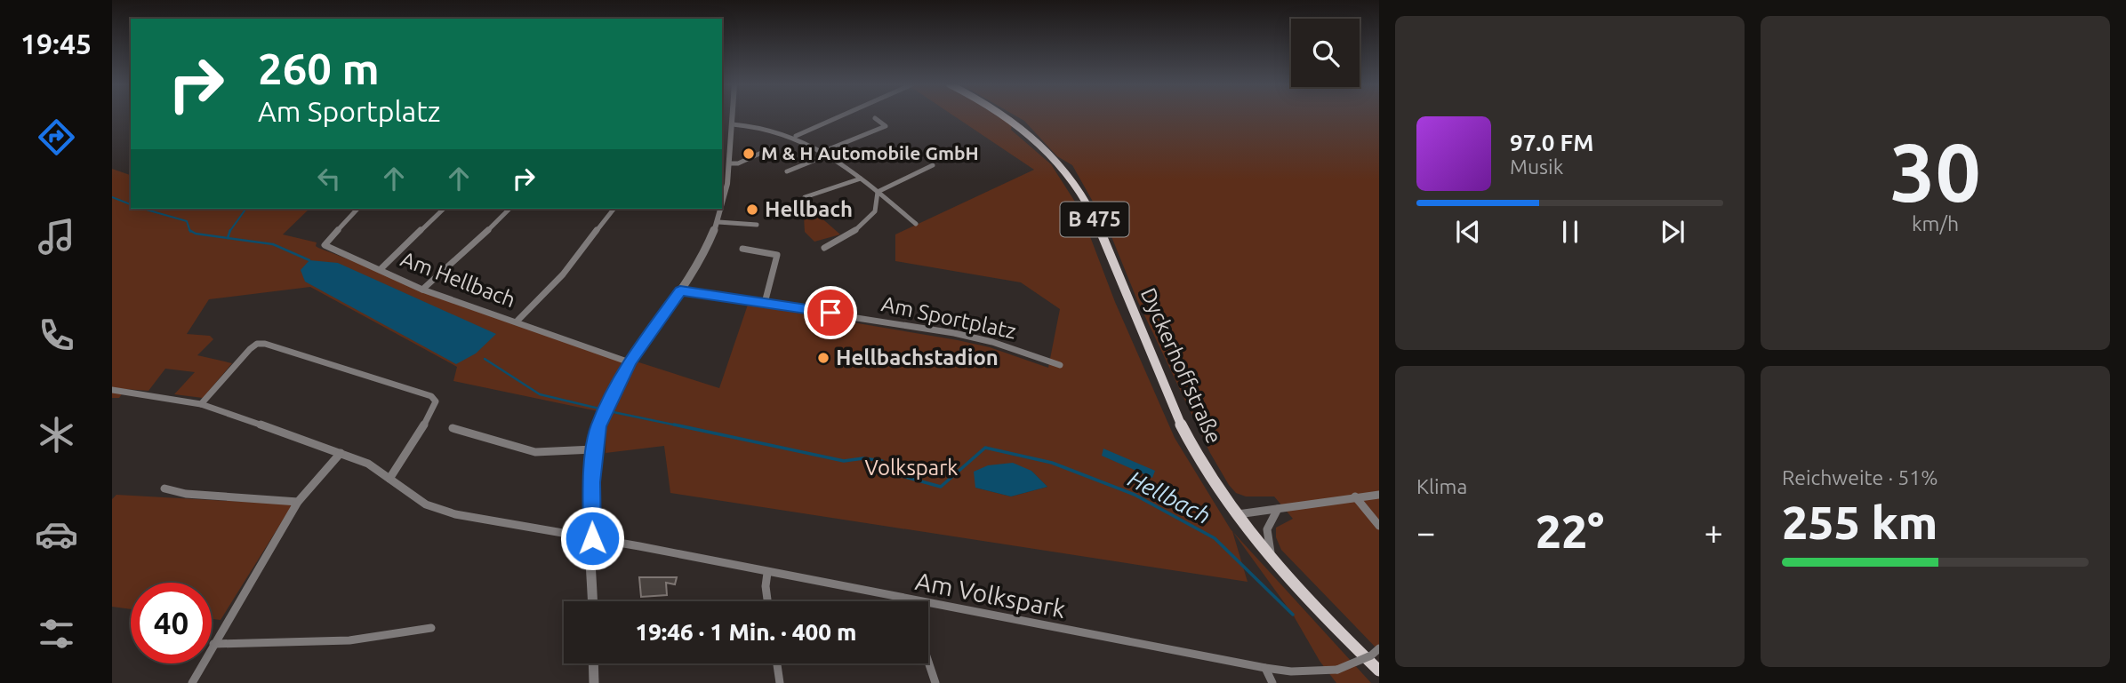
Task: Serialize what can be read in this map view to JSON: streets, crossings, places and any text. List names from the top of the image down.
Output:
{
  "streets": {
    "main road": ["B 475", "Dyckerhoffstraße"],
    "street": ["Am Hellbach", "Am Sportplatz", "Am Volkspark"]
  },
  "water": ["Hellbach"],
  "parks": ["Volkspark"],
  "places": ["M & H Automobile GmbH", "Hellbach", "Hellbachstadion"],
  "page": {
    "tabs": "19:45",
    "tile": [
      ["30", "km/h"],
      "Klima",
      ["Reichweite · 51%", "255 km"]
    ],
    "turn": ["260 m", "Am Sportplatz"],
    "song": ["97.0 FM", "Musik"],
    "heat": ["−", "22°", "+"],
    "limit": "40",
    "trip": "19:46 · 1 Min. · 400 m"
  }
}
